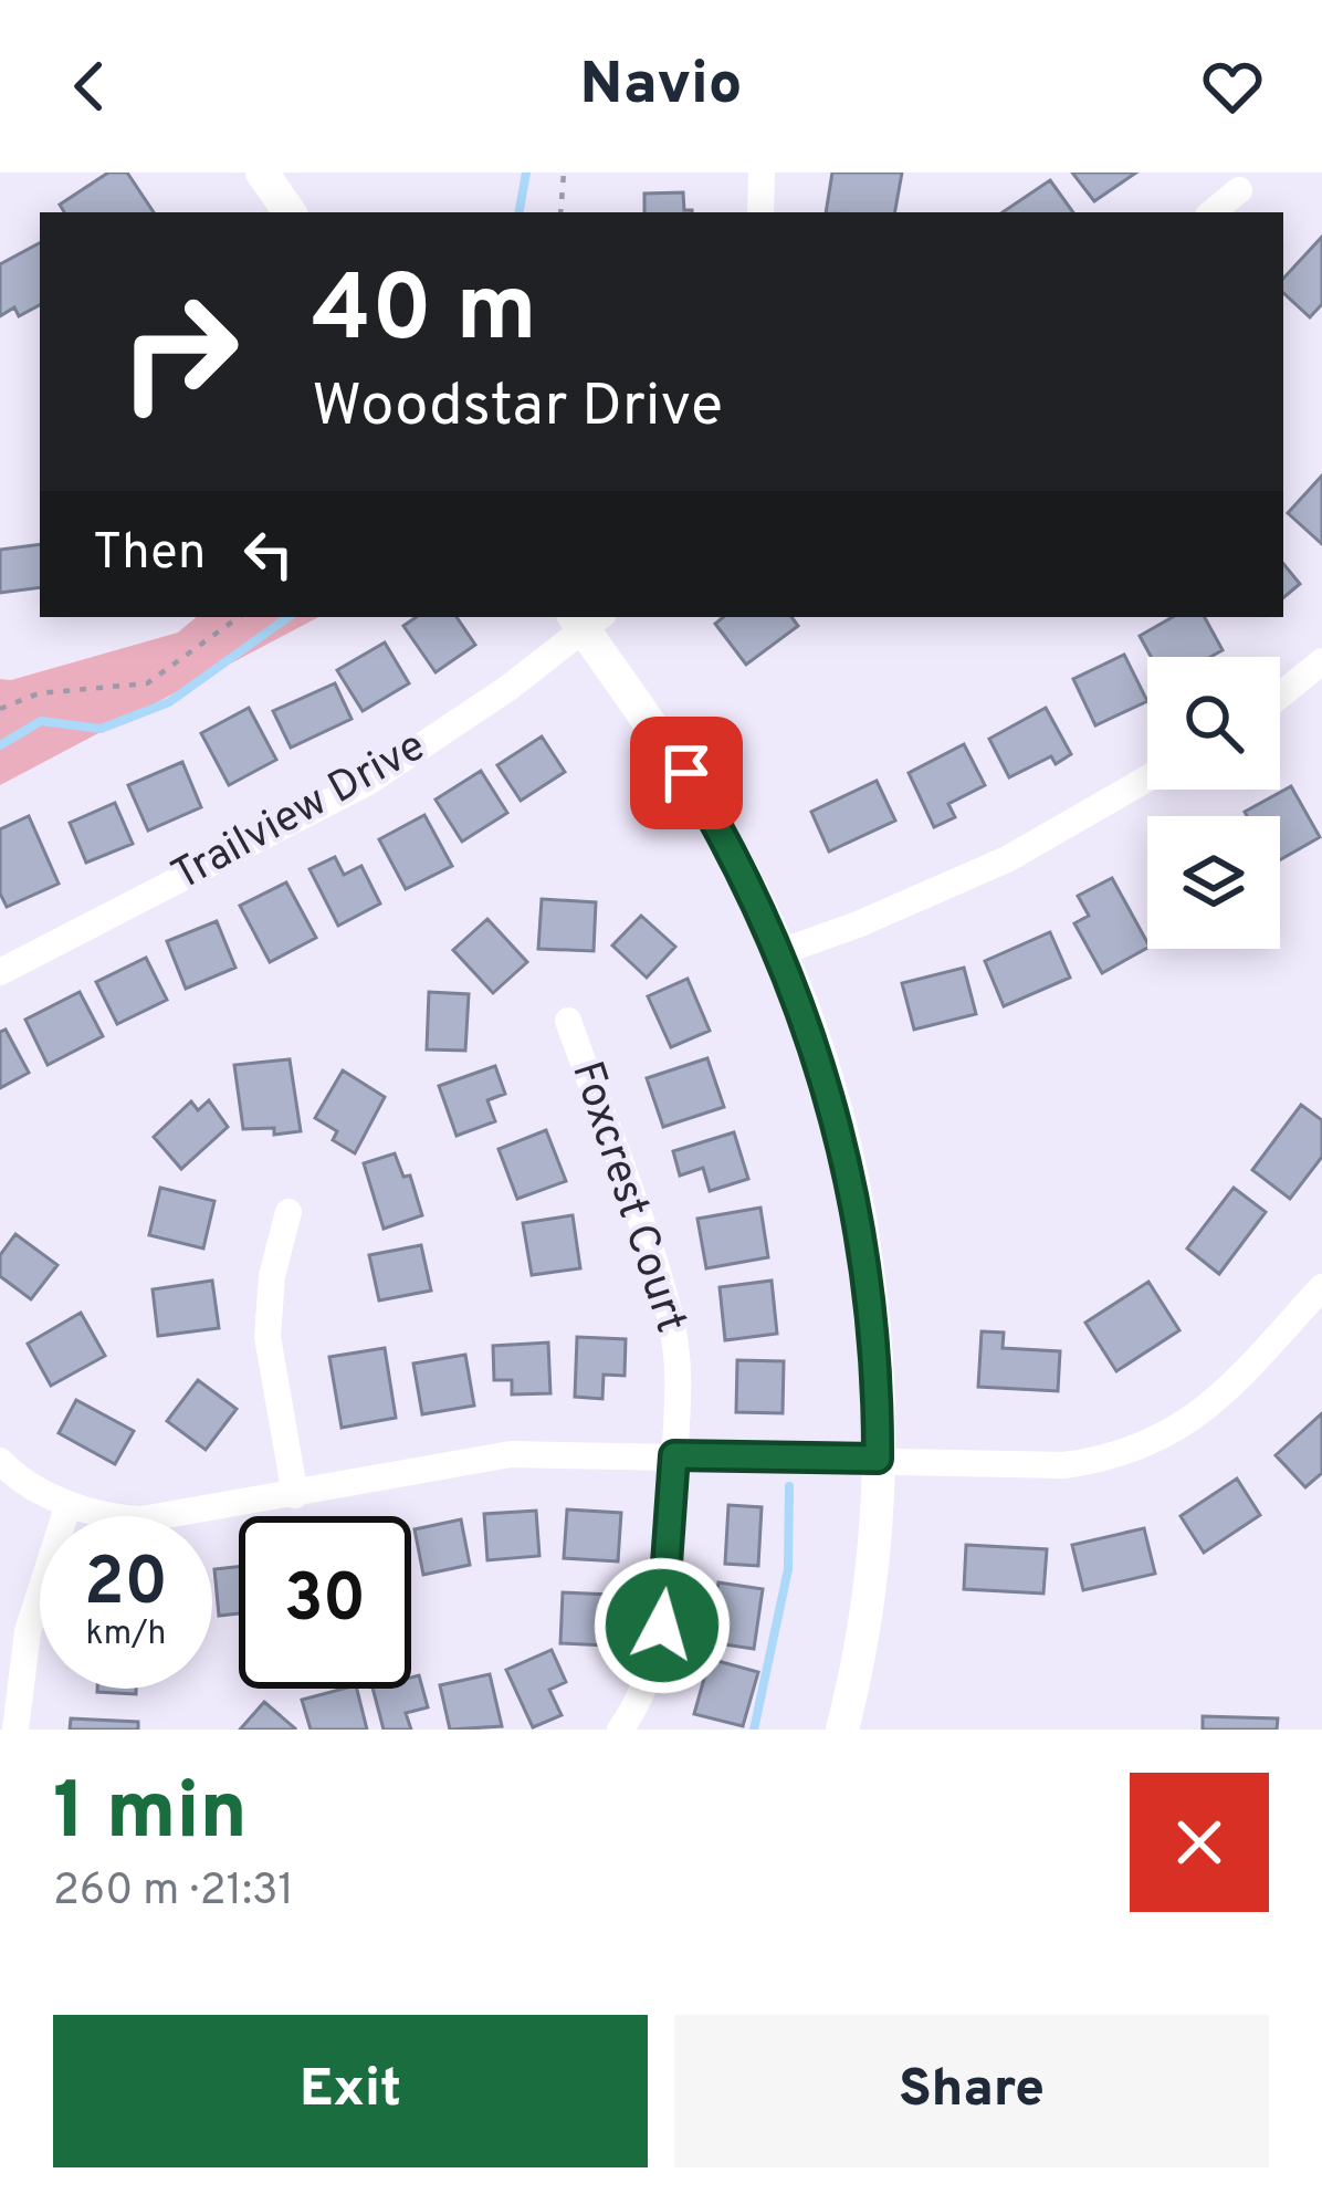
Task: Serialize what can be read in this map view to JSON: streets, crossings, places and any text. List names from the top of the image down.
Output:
{
  "streets": {
    "street": ["Trailview Drive", "Foxcrest Court"]
  },
  "page": {
    "header": "Navio",
    "turn": ["40 m", "Woodstar Drive"],
    "then": "Then",
    "speed": "20 km/h",
    "limit": "30",
    "heading": ["1 min", "260 m · 21:31"],
    "buttons": ["Exit", "Share"]
  }
}
